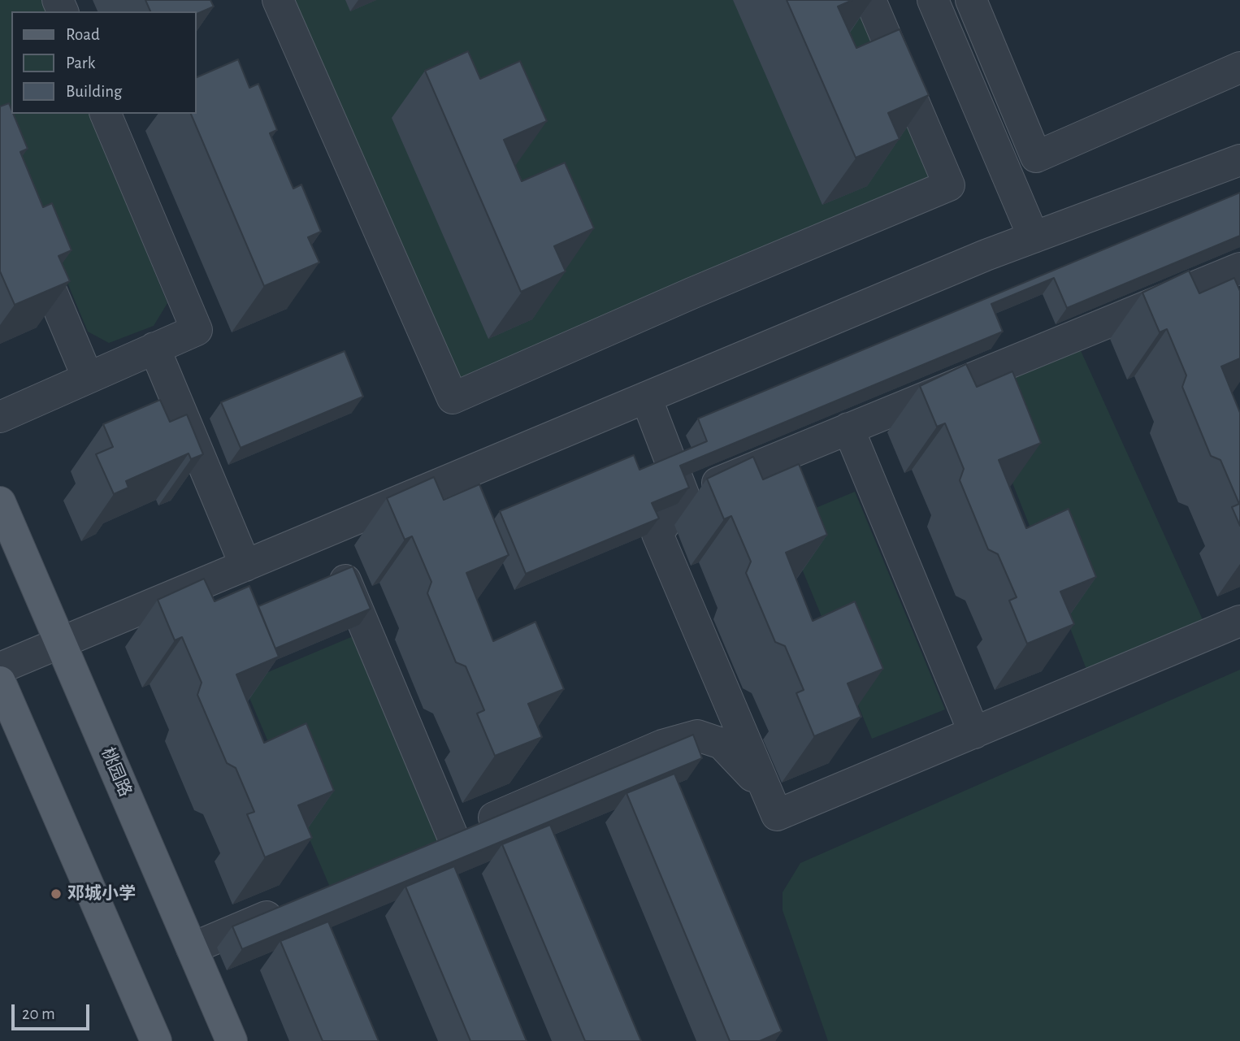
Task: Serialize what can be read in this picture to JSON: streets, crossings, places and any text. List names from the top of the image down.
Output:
{
  "streets": {
    "main road": ["桃园路"]
  },
  "places": ["邓城小学"],
  "legend": ["Road", "Park", "Building"],
  "scale_bar": "20 m"
}
